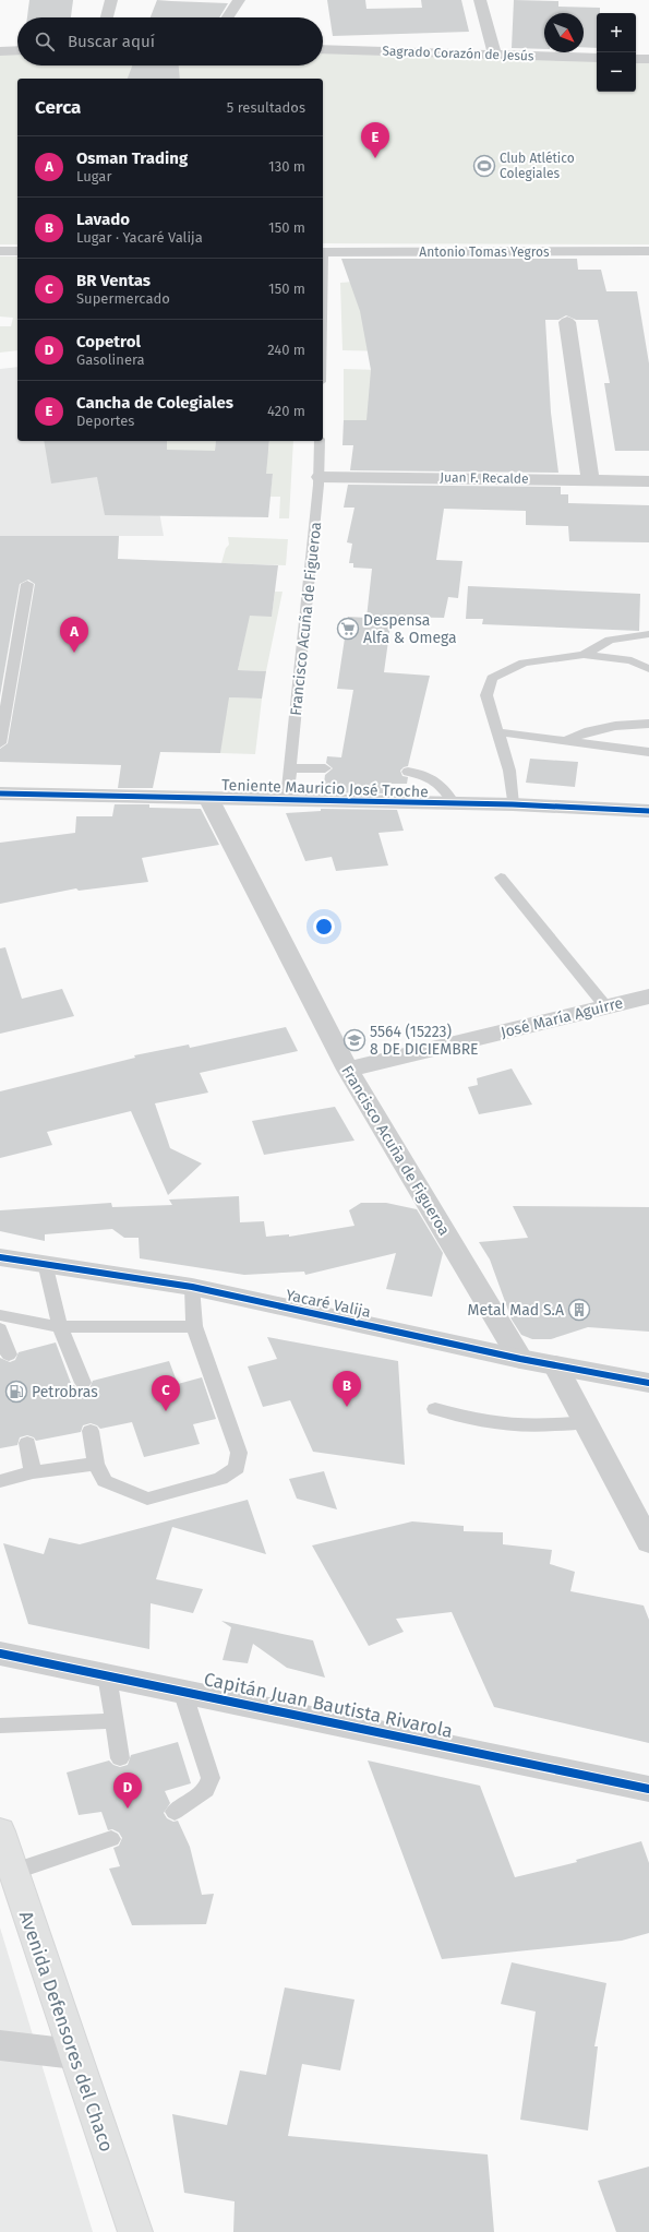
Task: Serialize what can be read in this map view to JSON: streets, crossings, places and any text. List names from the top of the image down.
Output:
{
  "streets": {
    "main road": ["Avenida Defensores del Chaco"],
    "street": [
      "Sagrado Corazón de Jesús",
      "Antonio Tomas Yegros",
      "Juan F. Recalde",
      "Francisco Acuña de Figueroa",
      "Teniente Mauricio José Troche",
      "José María Aguirre",
      "Yacaré Valija",
      "Capitán Juan Bautista Rivarola"
    ]
  },
  "crossings": [
    ["Juan F. Recalde", "Francisco Acuña de Figueroa"],
    ["Francisco Acuña de Figueroa", "Teniente Mauricio José Troche"],
    ["Francisco Acuña de Figueroa", "José María Aguirre"],
    ["Francisco Acuña de Figueroa", "Yacaré Valija"]
  ],
  "places": {
    "sports": ["Club Atlético Colegiales"],
    "supermarket": ["Despensa Alfa & Omega"],
    "school or university": ["5564 (15223) 8 DE DICIEMBRE"],
    "building": ["Metal Mad S.A"],
    "fuel station": ["Petrobras"]
  },
  "north": "bottom right",
  "page": {
    "map_buttons": ["+", "−"],
    "search": "Buscar aquí",
    "heading": ["Cerca", "5 resultados"],
    "pins": [
      "E",
      "A",
      "B",
      "C",
      "D"
    ],
    "list": [
      {
        "mark": "A",
        "name": "Osman Trading",
        "note": "Lugar",
        "value": "130 m"
      },
      {
        "mark": "B",
        "name": "Lavado",
        "note": "Lugar · Yacaré Valija",
        "value": "150 m"
      },
      {
        "mark": "C",
        "name": "BR Ventas",
        "note": "Supermercado",
        "value": "150 m"
      },
      {
        "mark": "D",
        "name": "Copetrol",
        "note": "Gasolinera",
        "value": "240 m"
      },
      {
        "mark": "E",
        "name": "Cancha de Colegiales",
        "note": "Deportes",
        "value": "420 m"
      }
    ]
  }
}
